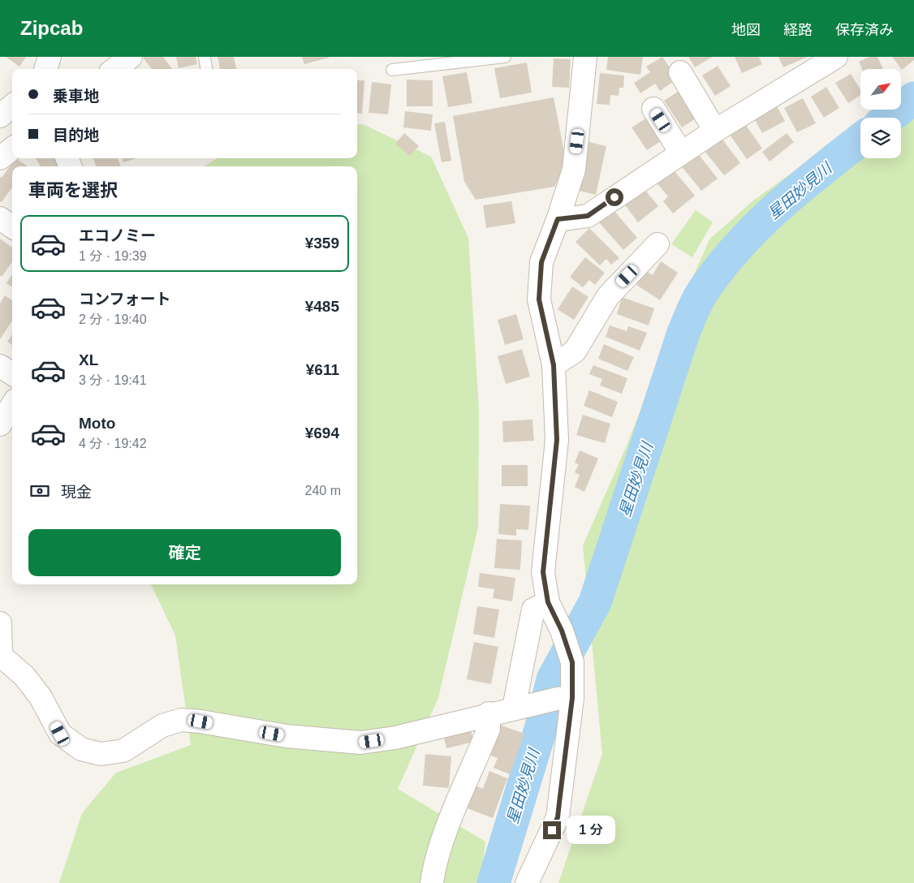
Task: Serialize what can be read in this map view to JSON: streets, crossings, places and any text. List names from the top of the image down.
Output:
{
  "water": ["星田妙見川"],
  "north": "top right",
  "page": {
    "header": "Zipcab",
    "nav": ["地図", "経路", "保存済み"],
    "banner": ["乗車地", "目的地"],
    "heading": "車両を選択",
    "list": [
      {
        "name": "エコノミー",
        "note": "1 分 · 19:39",
        "value": "¥359"
      },
      {
        "name": "コンフォート",
        "note": "2 分 · 19:40",
        "value": "¥485"
      },
      {
        "name": "XL",
        "note": "3 分 · 19:41",
        "value": "¥611"
      },
      {
        "name": "Moto",
        "note": "4 分 · 19:42",
        "value": "¥694"
      }
    ],
    "pay": ["現金", "240 m"],
    "buttons": "確定",
    "bubble": "1 分"
  }
}
